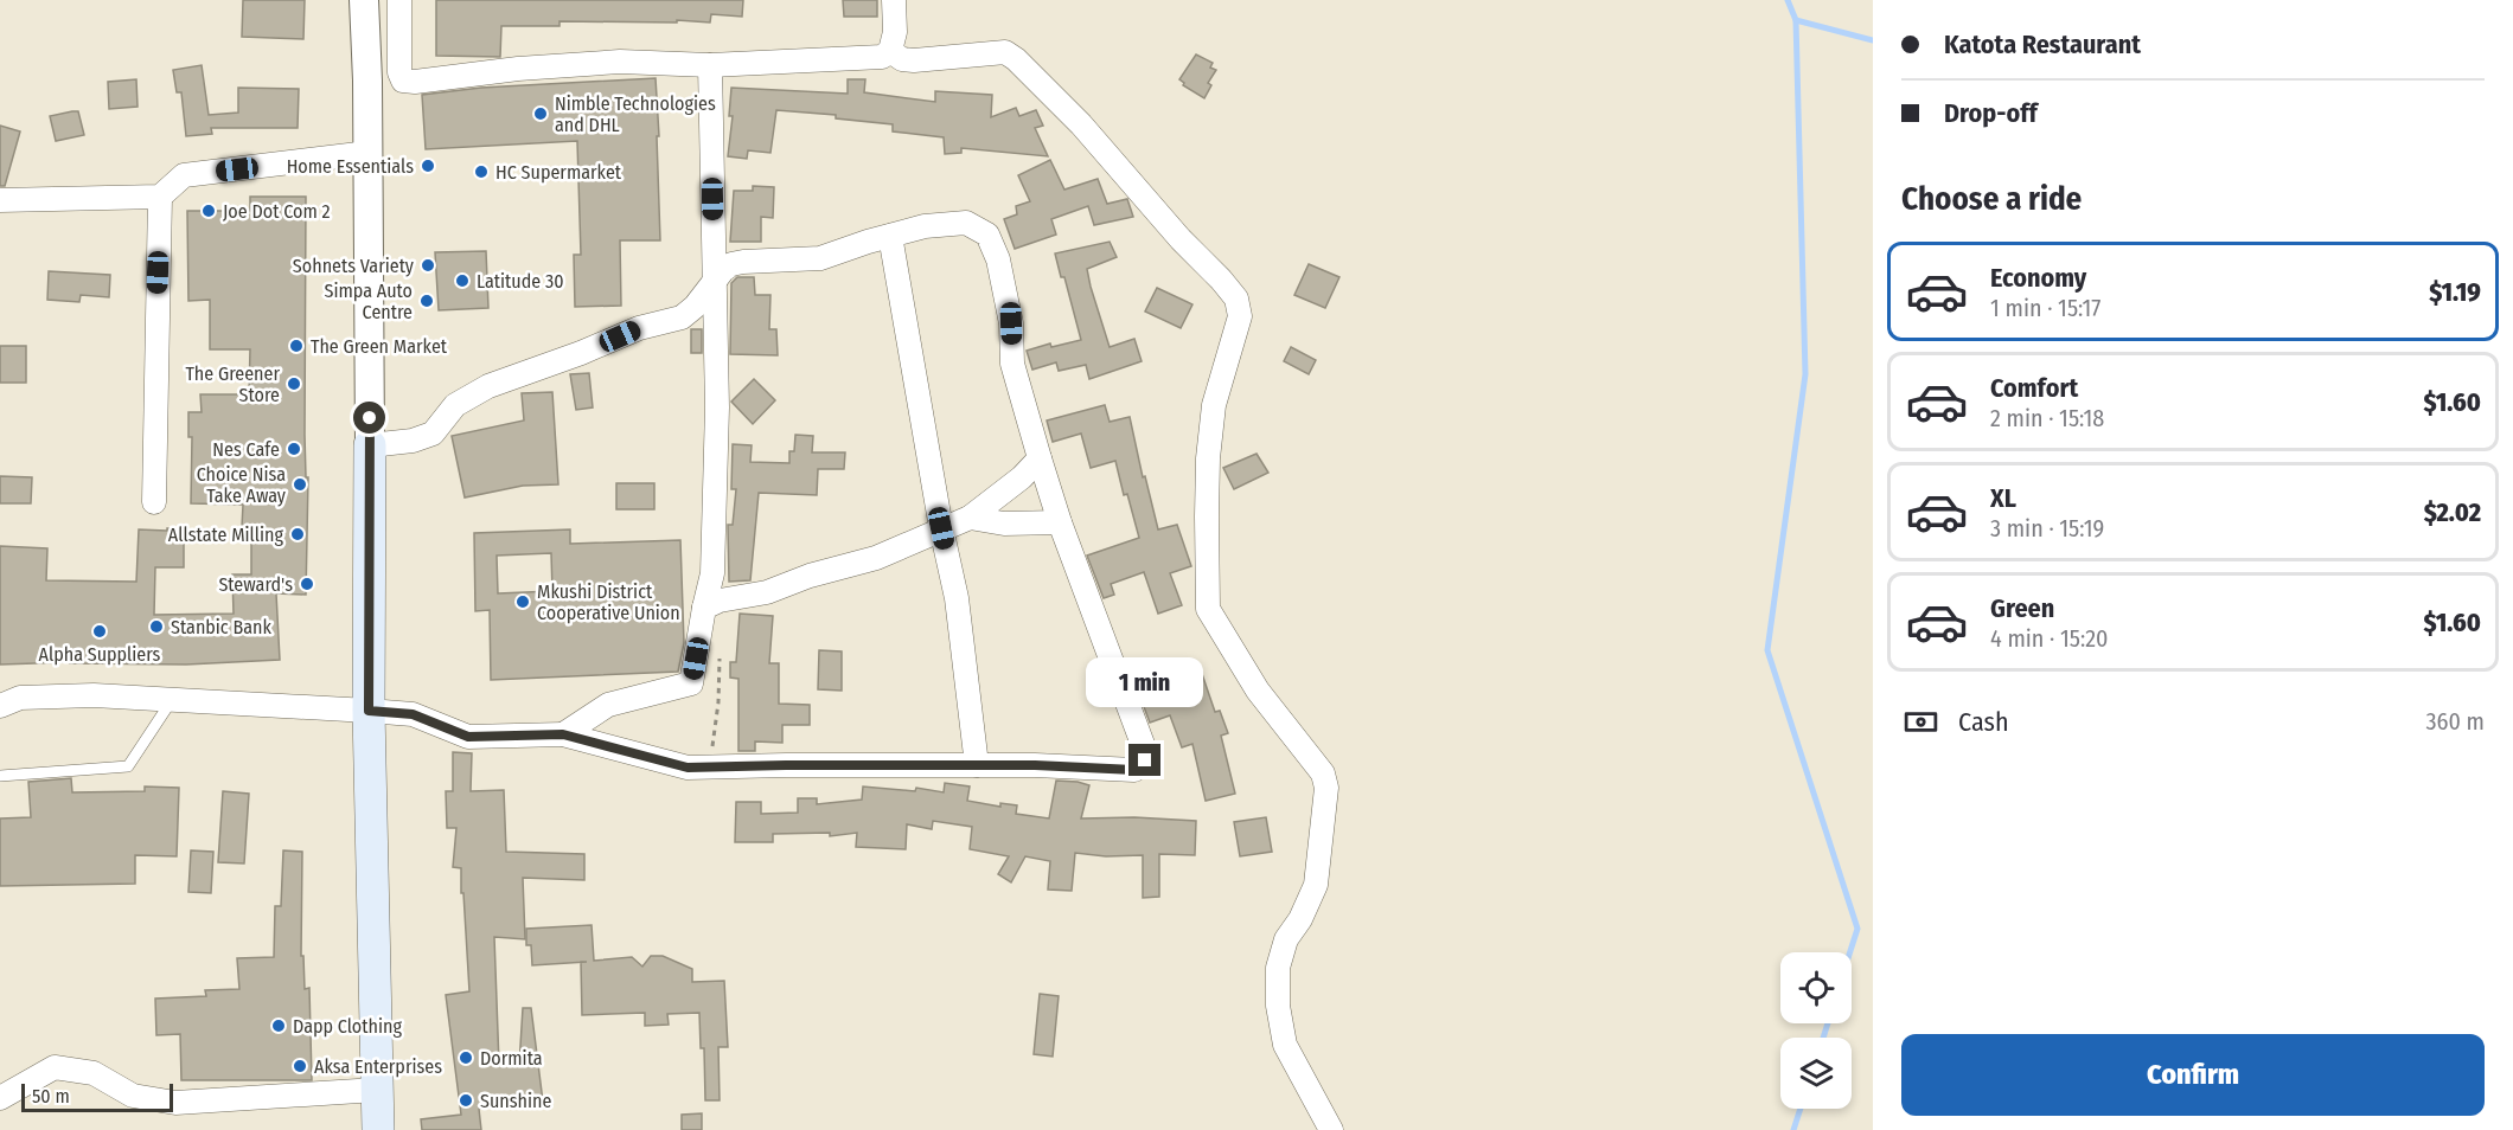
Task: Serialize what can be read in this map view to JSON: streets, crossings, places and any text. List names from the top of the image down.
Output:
{
  "places": [
    "Nimble Technologies and DHL",
    "Home Essentials",
    "HC Supermarket",
    "Joe Dot Com 2",
    "Sohnets Variety",
    "Latitude 30",
    "Simpa Auto Centre",
    "The Green Market",
    "The Greener Store",
    "Nes Cafe",
    "Choice Nisa Take Away",
    "Allstate Milling",
    "Steward's",
    "Mkushi District Cooperative Union",
    "Stanbic Bank",
    "Alpha Suppliers",
    "Dapp Clothing",
    "Dormita",
    "Aksa Enterprises",
    "Sunshine"
  ],
  "scale_bar": "50 m",
  "page": {
    "banner": ["Katota Restaurant", "Drop-off"],
    "heading": "Choose a ride",
    "list": [
      {
        "name": "Economy",
        "note": "1 min · 15:17",
        "value": "$1.19"
      },
      {
        "name": "Comfort",
        "note": "2 min · 15:18",
        "value": "$1.60"
      },
      {
        "name": "XL",
        "note": "3 min · 15:19",
        "value": "$2.02"
      },
      {
        "name": "Green",
        "note": "4 min · 15:20",
        "value": "$1.60"
      }
    ],
    "bubble": "1 min",
    "pay": ["Cash", "360 m"],
    "buttons": "Confirm",
    "scale": "50 m"
  }
}
